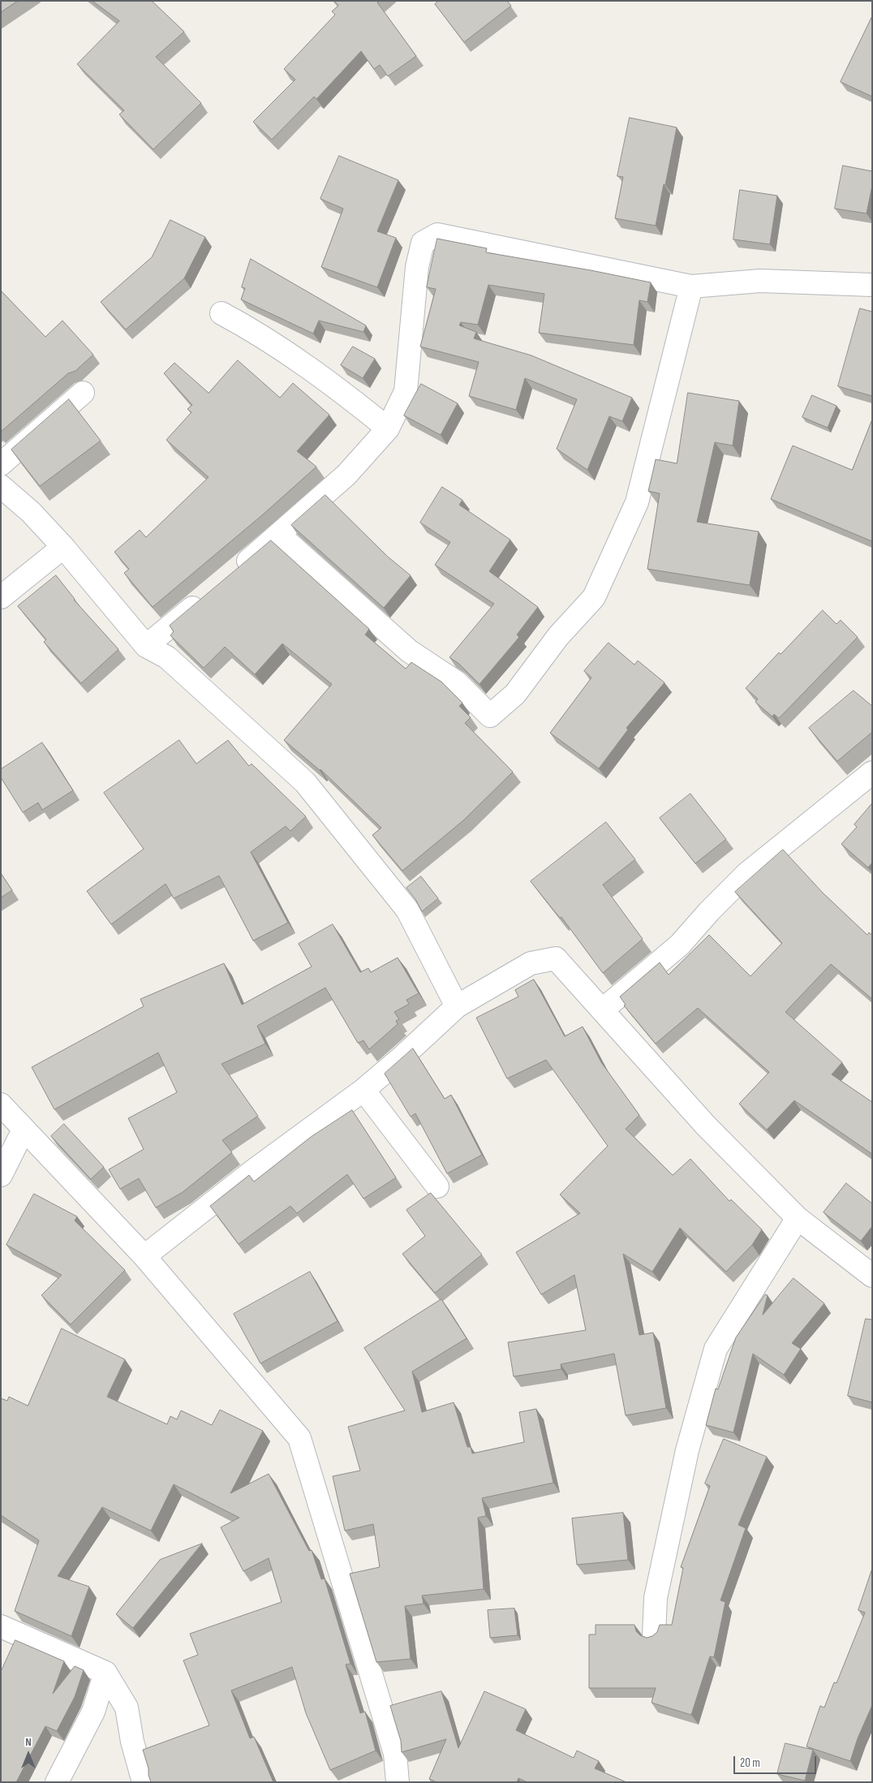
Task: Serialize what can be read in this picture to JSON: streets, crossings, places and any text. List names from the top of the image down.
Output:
{
  "scale_bar": "20 m",
  "north": "top"
}
